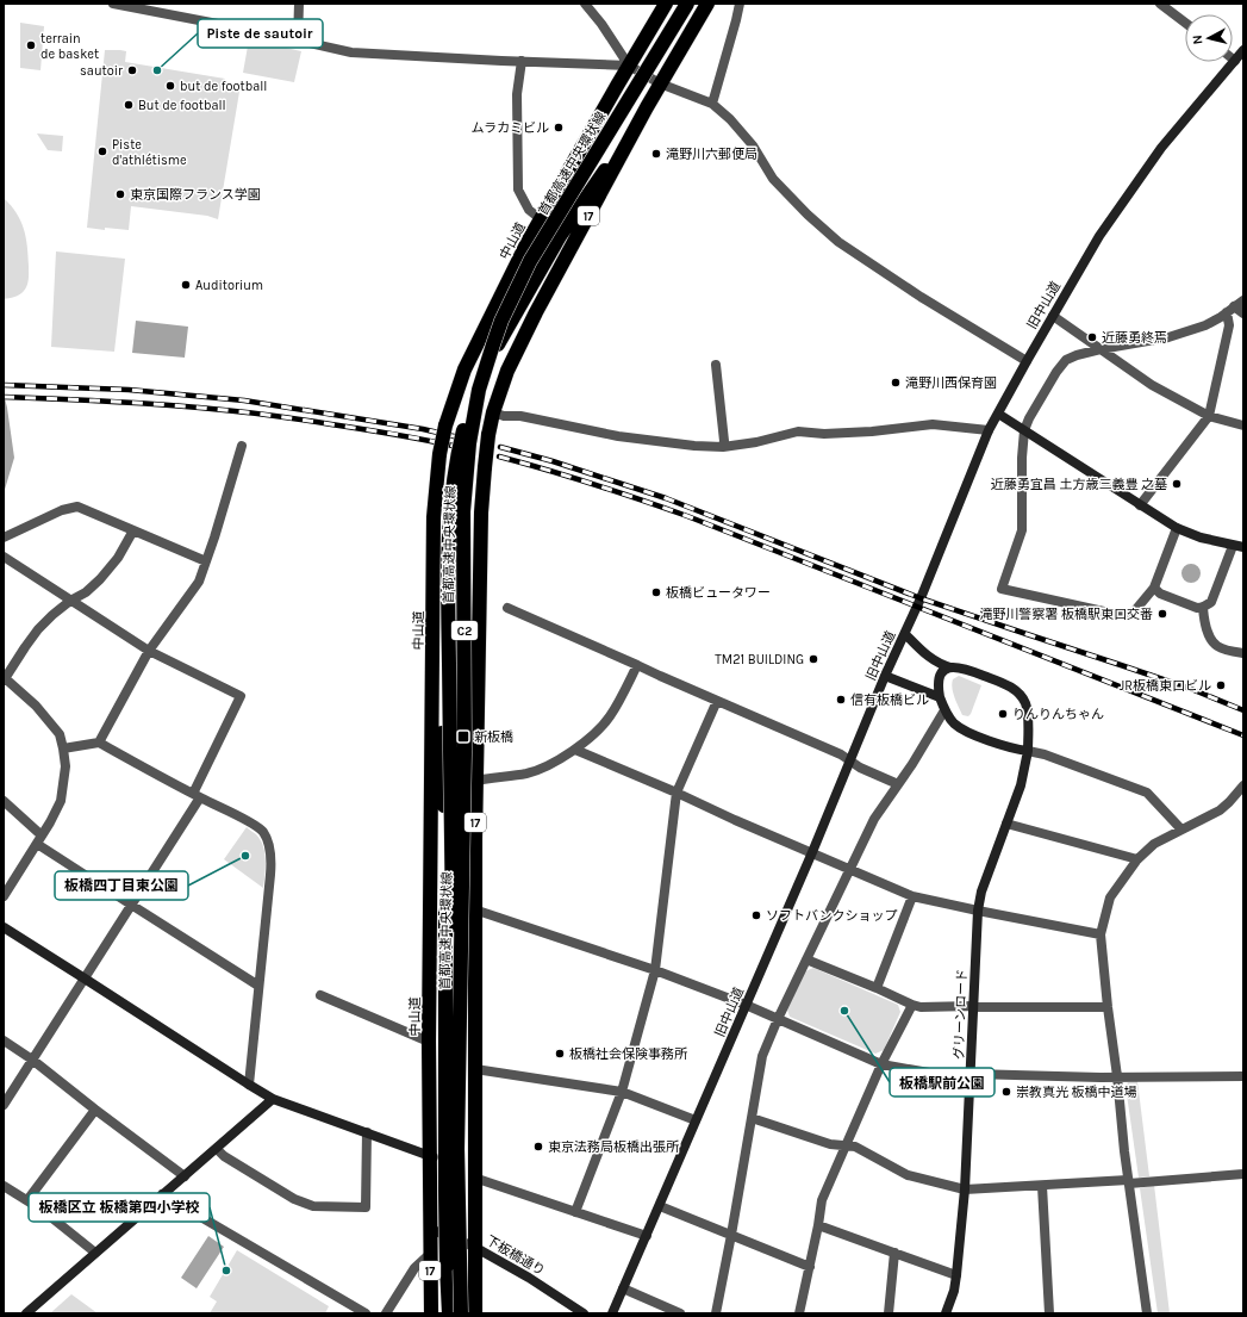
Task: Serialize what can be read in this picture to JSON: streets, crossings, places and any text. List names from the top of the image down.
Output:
{
  "streets": {
    "highway": [
      "首都高速中央環状線",
      "17",
      "中山道",
      "C2"
    ],
    "street": ["旧中山道", "グリーンロード", "下板橋通り"]
  },
  "crossings": [
    ["17", "下板橋通り"],
    ["中山道", "下板橋通り"],
    ["旧中山道", "グリーンロード"]
  ],
  "places": {
    "other": [
      "terrain de basket",
      "sautoir",
      "Piste de sautoir",
      "but de football",
      "But de football",
      "ムラカミビル",
      "Piste d'athlétisme",
      "滝野川六郵便局",
      "東京国際フランス学園",
      "Auditorium",
      "近藤勇終焉",
      "滝野川西保育園",
      "近藤勇宜昌 土方歳三義豊 之墓",
      "板橋ビュータワー",
      "滝野川警察署 板橋駅東口交番",
      "TM21 BUILDING",
      "JR板橋東口ビル",
      "信有板橋ビル",
      "りんりんちゃん",
      "板橋四丁目東公園",
      "ソフトバンクショップ",
      "板橋駅前公園",
      "板橋社会保険事務所",
      "崇教真光 板橋中道場",
      "東京法務局板橋出張所",
      "板橋区立 板橋第四小学校"
    ],
    "transit": ["新板橋"]
  },
  "north": "left"
}
